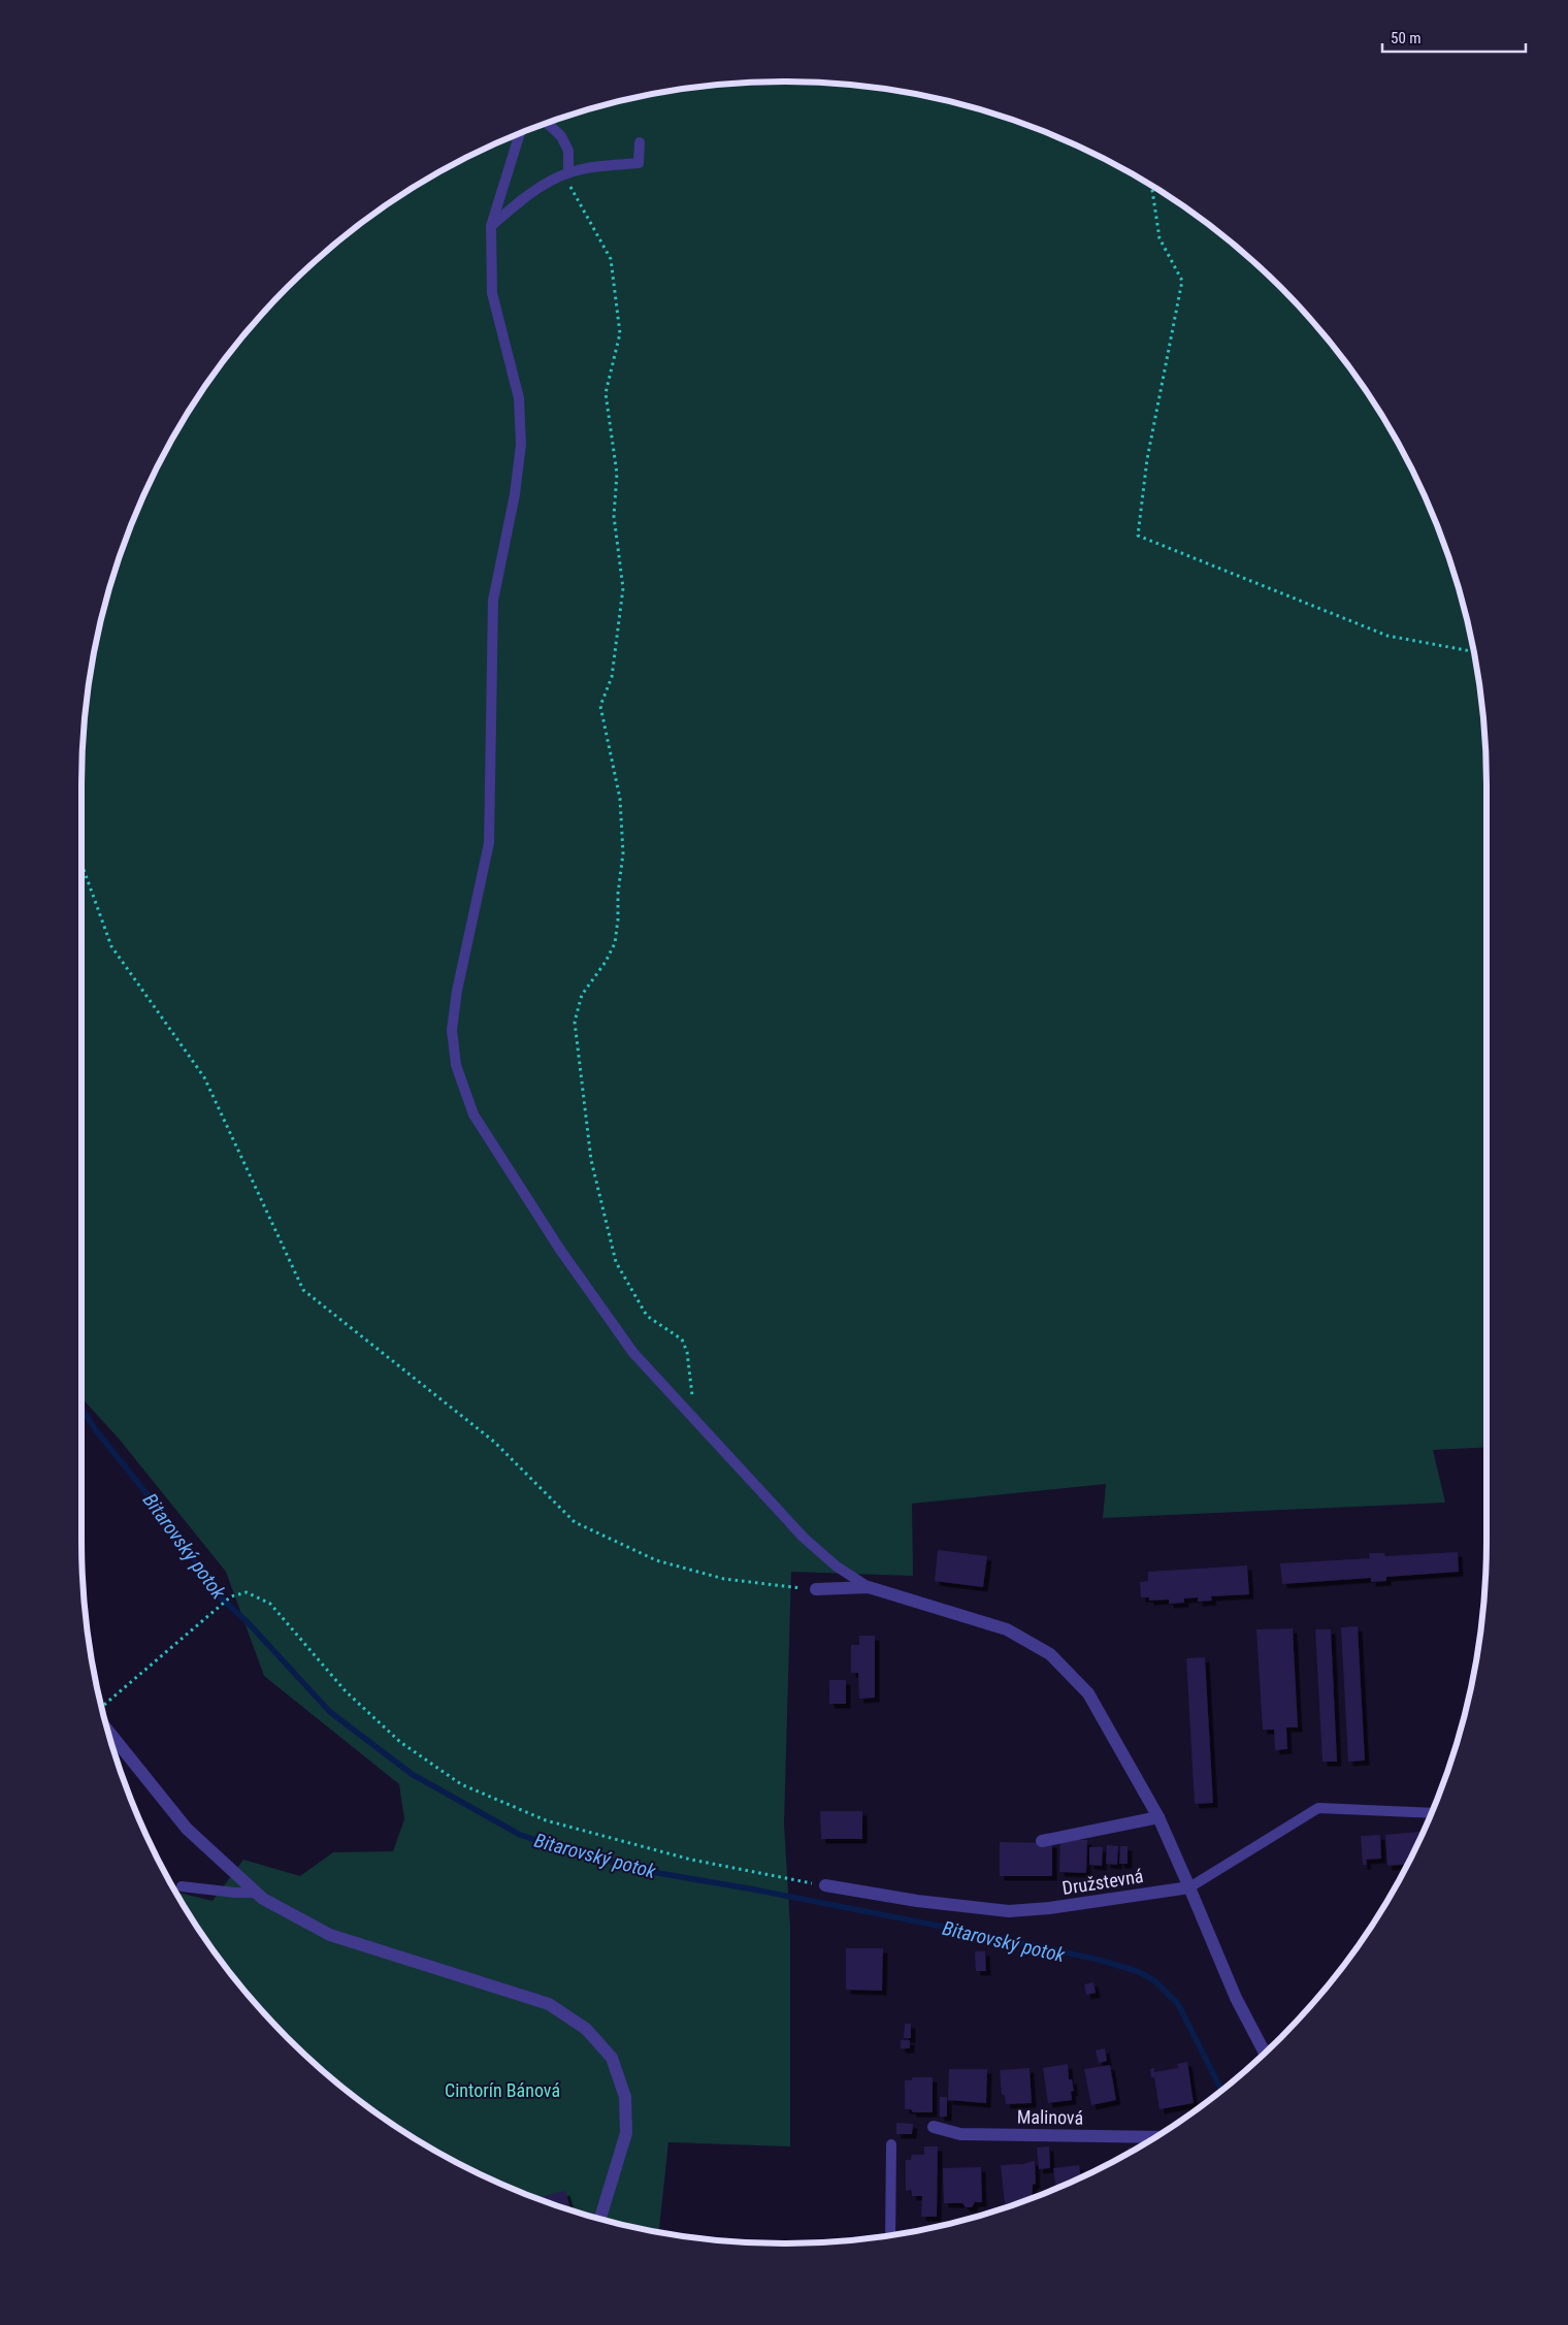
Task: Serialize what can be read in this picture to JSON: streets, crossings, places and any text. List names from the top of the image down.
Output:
{
  "streets": {
    "street": ["Družstevná", "Malinová"]
  },
  "water": ["Bitarovský potok"],
  "parks": ["Cintorín Bánová"],
  "scale_bar": "50 m"
}
